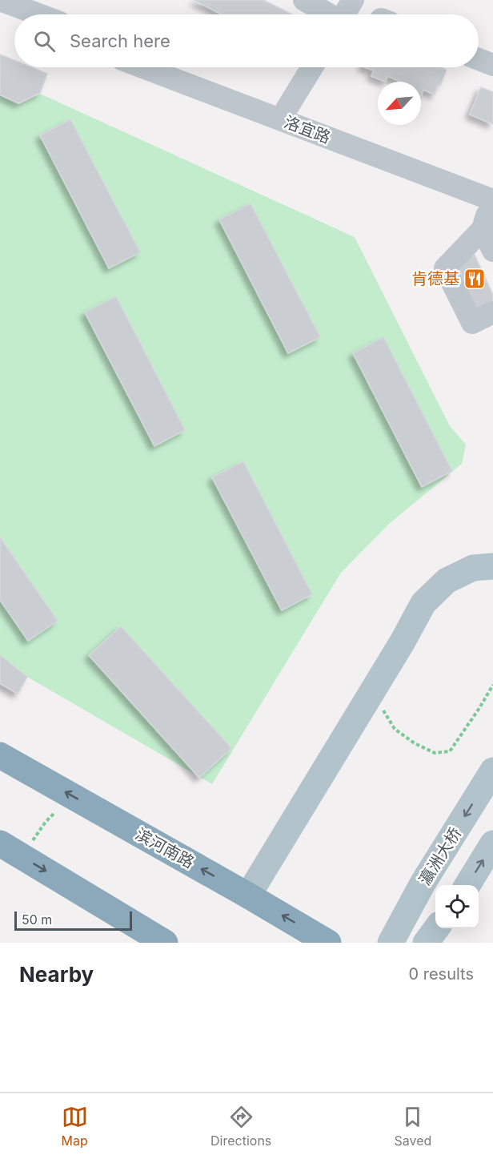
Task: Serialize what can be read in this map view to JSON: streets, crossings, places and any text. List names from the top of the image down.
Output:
{
  "streets": {
    "highway": ["滨河南路"],
    "main road": ["瀛洲大桥"],
    "street": ["洛宜路"]
  },
  "places": {
    "restaurant": ["肯德基"]
  },
  "scale_bar": "50 m",
  "north": "bottom left",
  "page": {
    "search": "Search here",
    "scale": "50 m",
    "heading": ["Nearby", "0 results"],
    "nav": ["Map", "Directions", "Saved"]
  }
}
